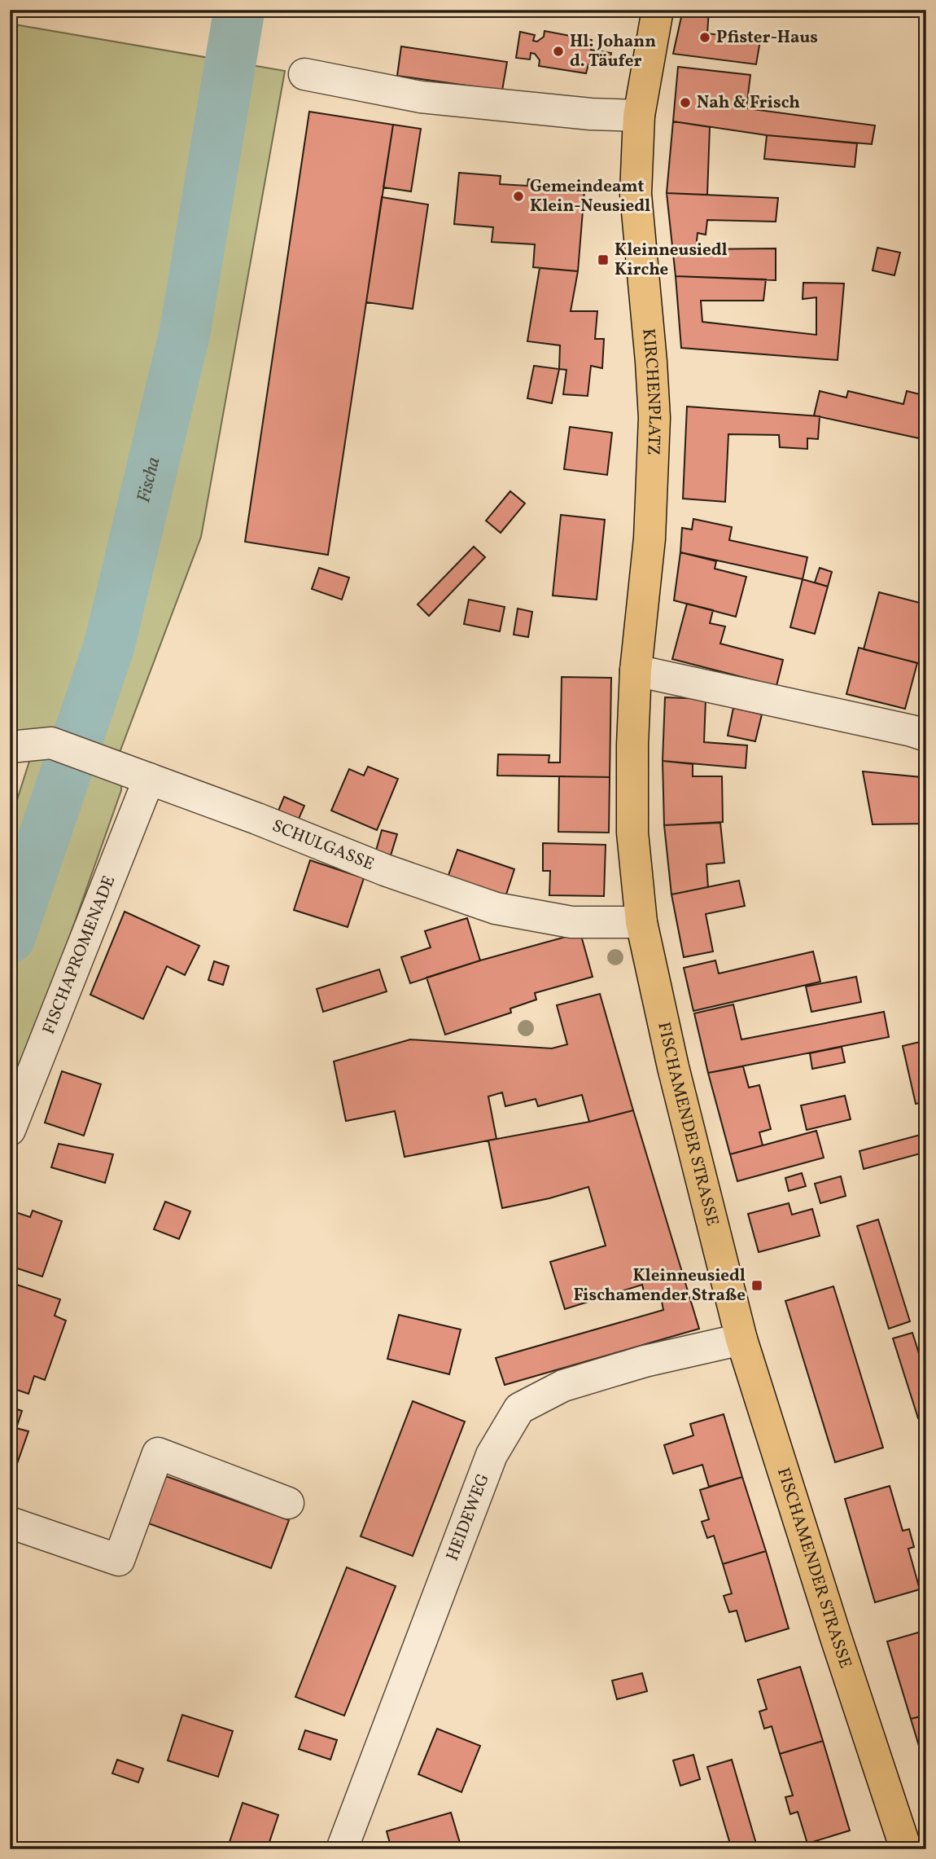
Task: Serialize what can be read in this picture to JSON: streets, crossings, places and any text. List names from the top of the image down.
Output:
{
  "streets": {
    "main road": ["KIRCHENPLATZ", "FISCHAMENDER STRASSE"],
    "street": ["SCHULGASSE", "FISCHAPROMENADE", "HEIDEWEG"]
  },
  "crossings": [
    ["KIRCHENPLATZ", "FISCHAMENDER STRASSE"],
    ["SCHULGASSE", "FISCHAPROMENADE"],
    ["SCHULGASSE", "FISCHAMENDER STRASSE"],
    ["FISCHAMENDER STRASSE", "HEIDEWEG"]
  ],
  "water": ["Fischa"],
  "places": {
    "other": [
      "Pfister-Haus",
      "Hl. Johann d. Täufer",
      "Nah & Frisch",
      "Gemeindeamt Klein-Neusiedl"
    ],
    "transit": ["Kleinneusiedl Kirche", "Kleinneusiedl Fischamender Straße"]
  }
}
